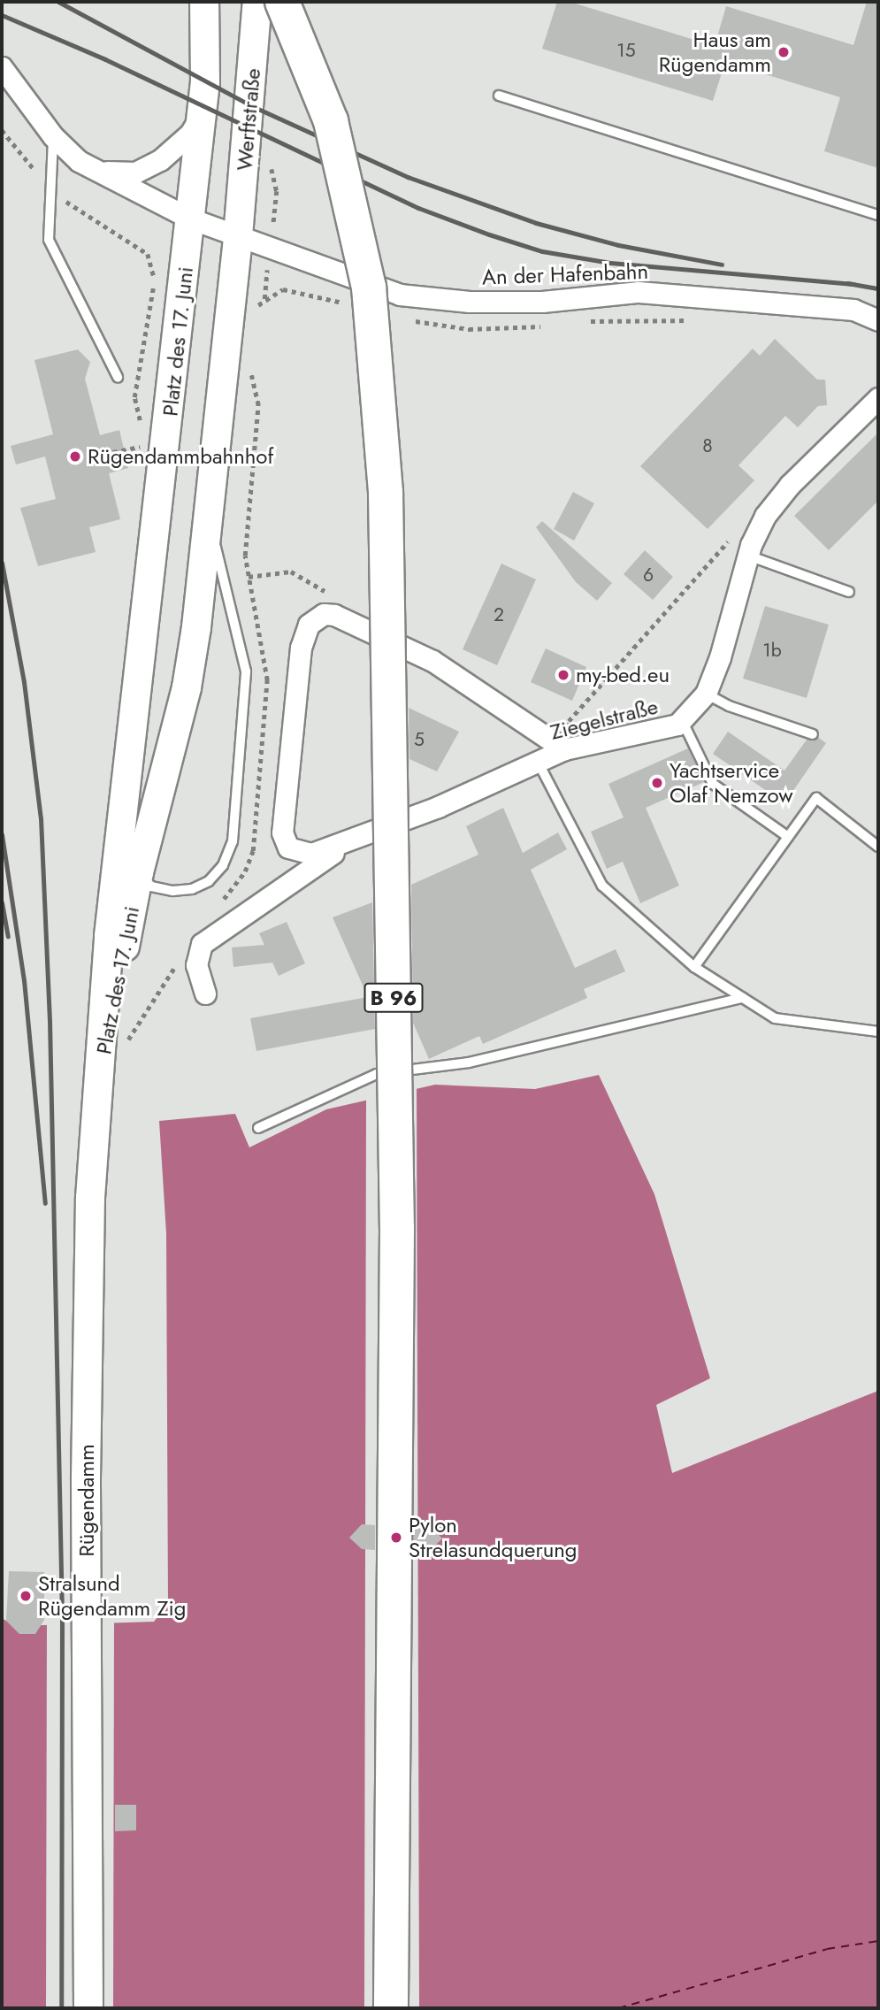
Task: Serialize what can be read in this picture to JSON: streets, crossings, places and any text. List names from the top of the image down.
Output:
{
  "streets": {
    "highway": ["B 96"],
    "main road": ["Werftstraße", "Platz des 17. Juni", "Rügendamm"],
    "street": ["An der Hafenbahn", "Ziegelstraße"]
  },
  "crossings": [
    ["Werftstraße", "An der Hafenbahn"],
    ["Werftstraße", "Platz des 17. Juni"],
    ["An der Hafenbahn", "Platz des 17. Juni"],
    ["Platz des 17. Juni", "Rügendamm"]
  ],
  "places": [
    "Haus am Rügendamm",
    "Rügendammbahnhof",
    "my-bed.eu",
    "Yachtservice Olaf Nemzow",
    "Pylon Strelasundquerung",
    "Stralsund Rügendamm Zig"
  ],
  "house_numbers": [
    "15",
    "8",
    "6",
    "2",
    "1b",
    "5"
  ]
}
